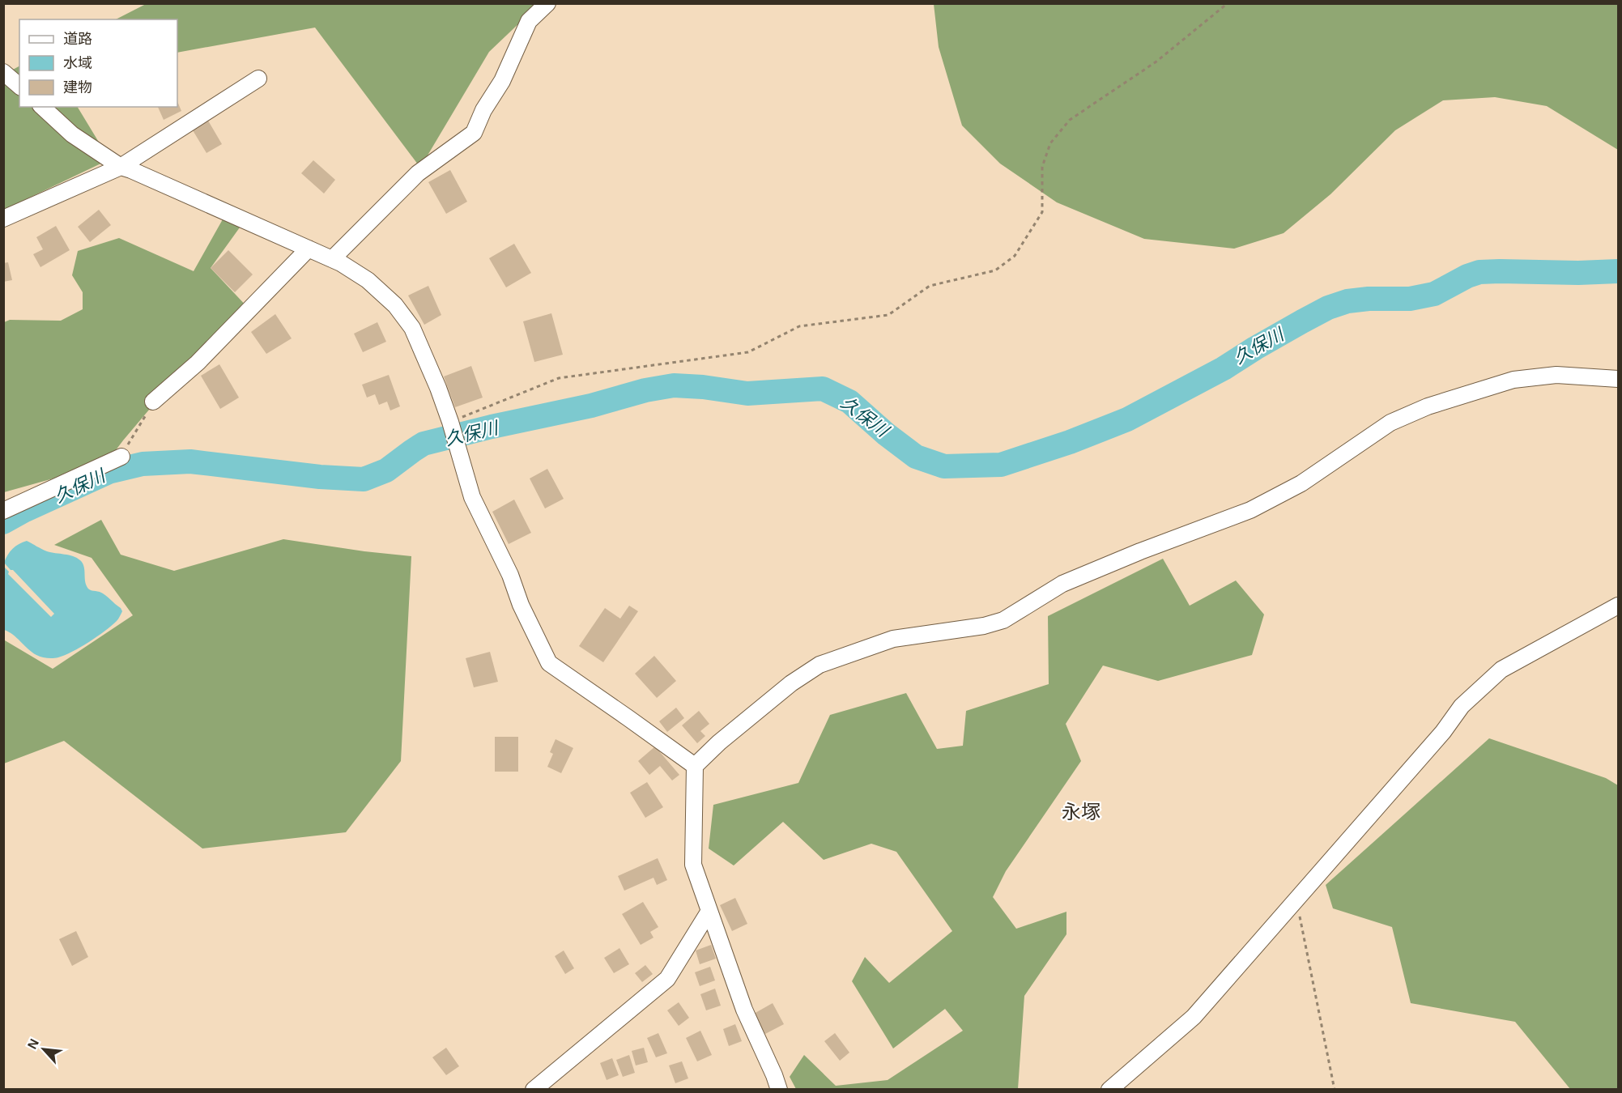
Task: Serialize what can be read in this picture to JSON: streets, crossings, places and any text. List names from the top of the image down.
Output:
{
  "districts": ["永塚"],
  "water": ["久保川"],
  "legend": ["道路", "水域", "建物"],
  "north": "top left"
}
